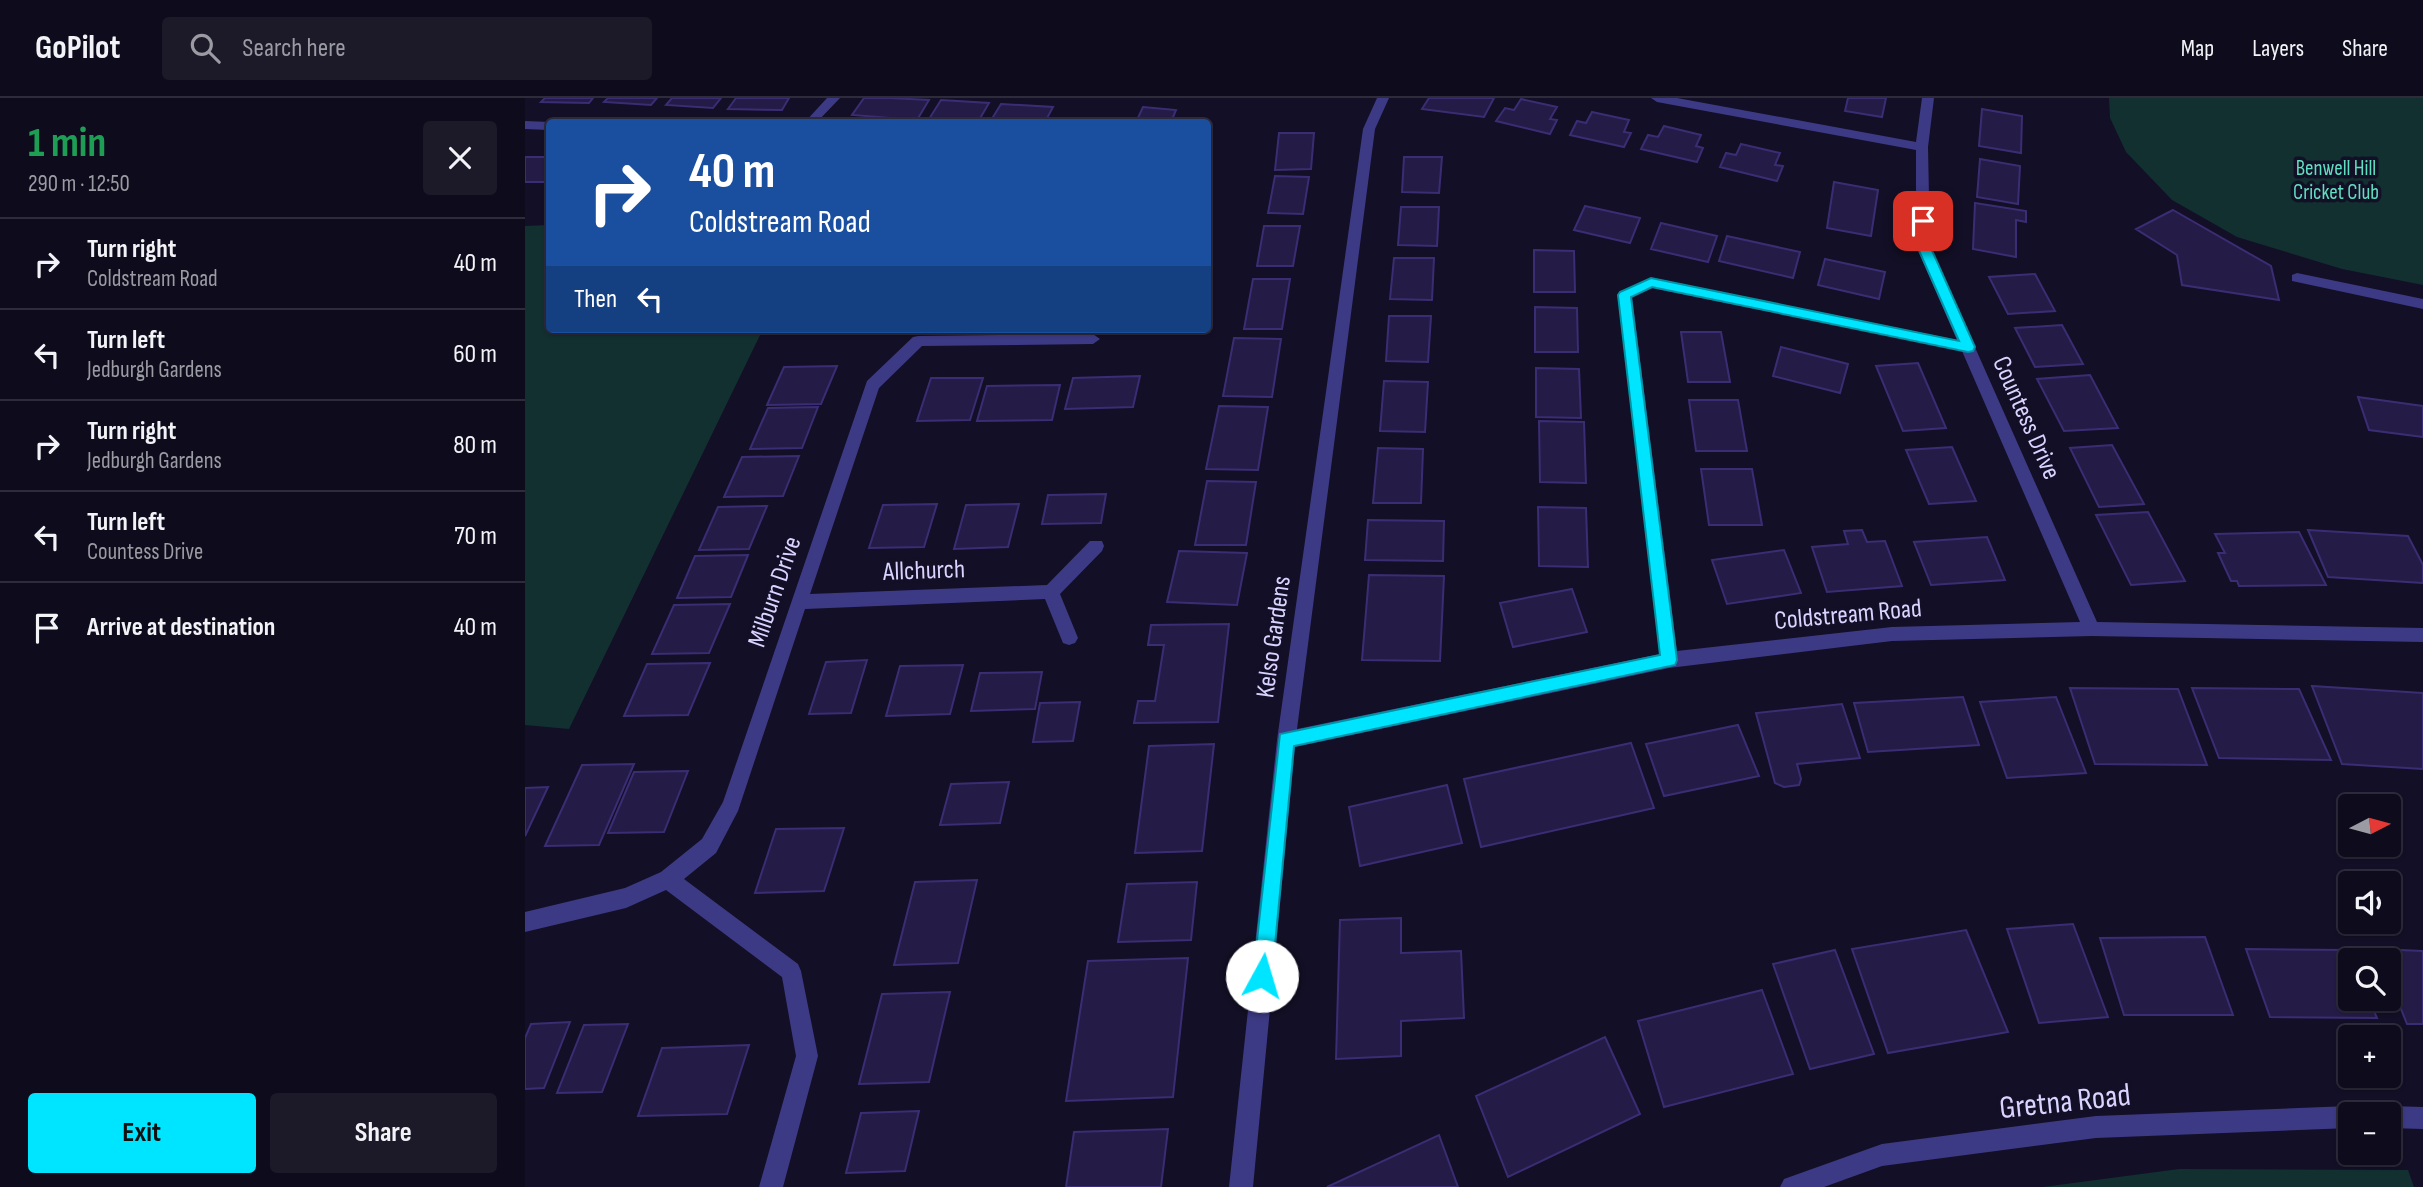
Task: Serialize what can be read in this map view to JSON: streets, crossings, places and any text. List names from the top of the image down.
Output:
{
  "streets": {
    "street": [
      "Countess Drive",
      "Allchurch",
      "Milburn Drive",
      "Coldstream Road",
      "Kelso Gardens",
      "Gretna Road"
    ]
  },
  "crossings": [
    ["Countess Drive", "Coldstream Road"],
    ["Allchurch", "Milburn Drive"],
    ["Coldstream Road", "Kelso Gardens"]
  ],
  "parks": ["Benwell Hill Cricket Club"],
  "north": "right",
  "page": {
    "header": "GoPilot",
    "search": "Search here",
    "nav": ["Map", "Layers", "Share"],
    "heading": ["1 min", "290 m · 12:50"],
    "turn": ["40 m", "Coldstream Road"],
    "list": [
      {
        "name": "Turn right",
        "note": "Coldstream Road",
        "value": "40 m"
      },
      {
        "name": "Turn left",
        "note": "Jedburgh Gardens",
        "value": "60 m"
      },
      {
        "name": "Turn right",
        "note": "Jedburgh Gardens",
        "value": "80 m"
      },
      {
        "name": "Turn left",
        "note": "Countess Drive",
        "value": "70 m"
      },
      {
        "name": "Arrive at destination",
        "value": "40 m"
      }
    ],
    "then": "Then",
    "map_buttons": ["+", "−"],
    "buttons": ["Exit", "Share"]
  }
}
